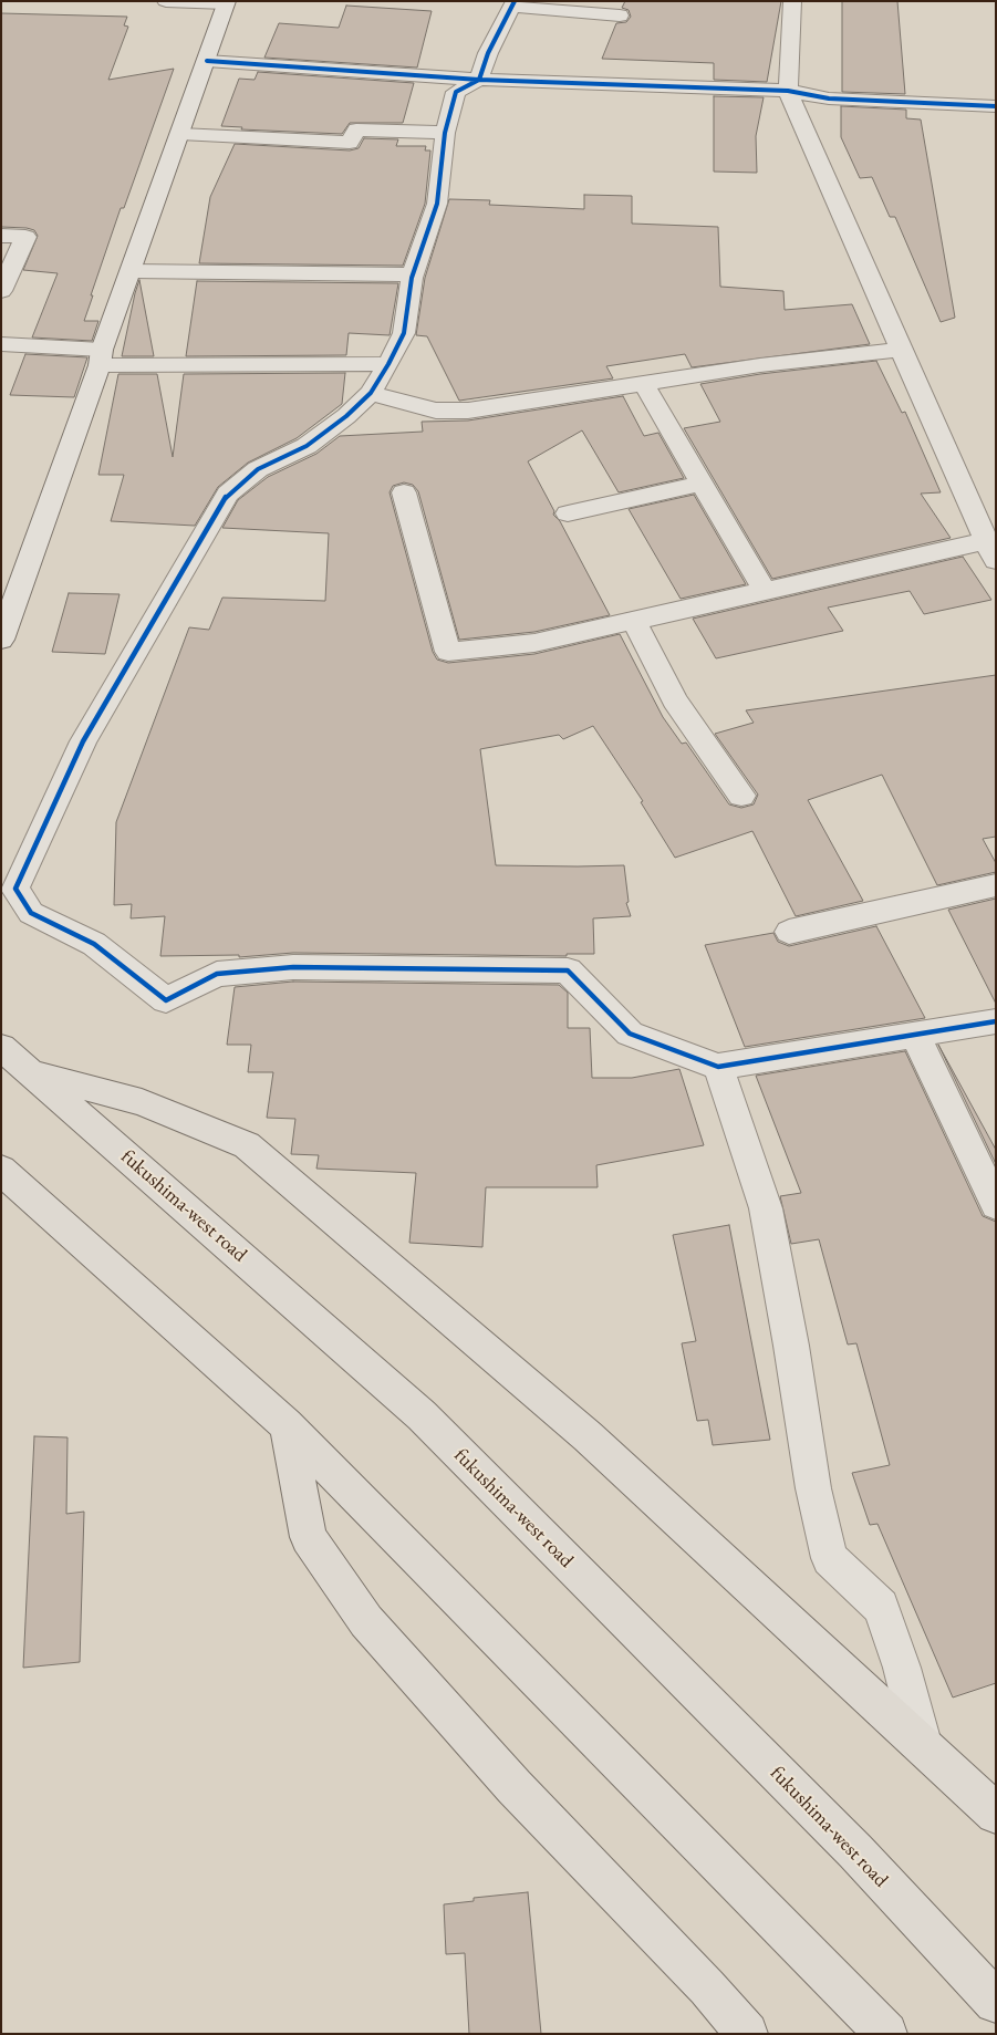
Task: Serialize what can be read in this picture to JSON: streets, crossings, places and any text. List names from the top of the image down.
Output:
{
  "streets": {
    "highway": ["fukushima-west road"]
  }
}
